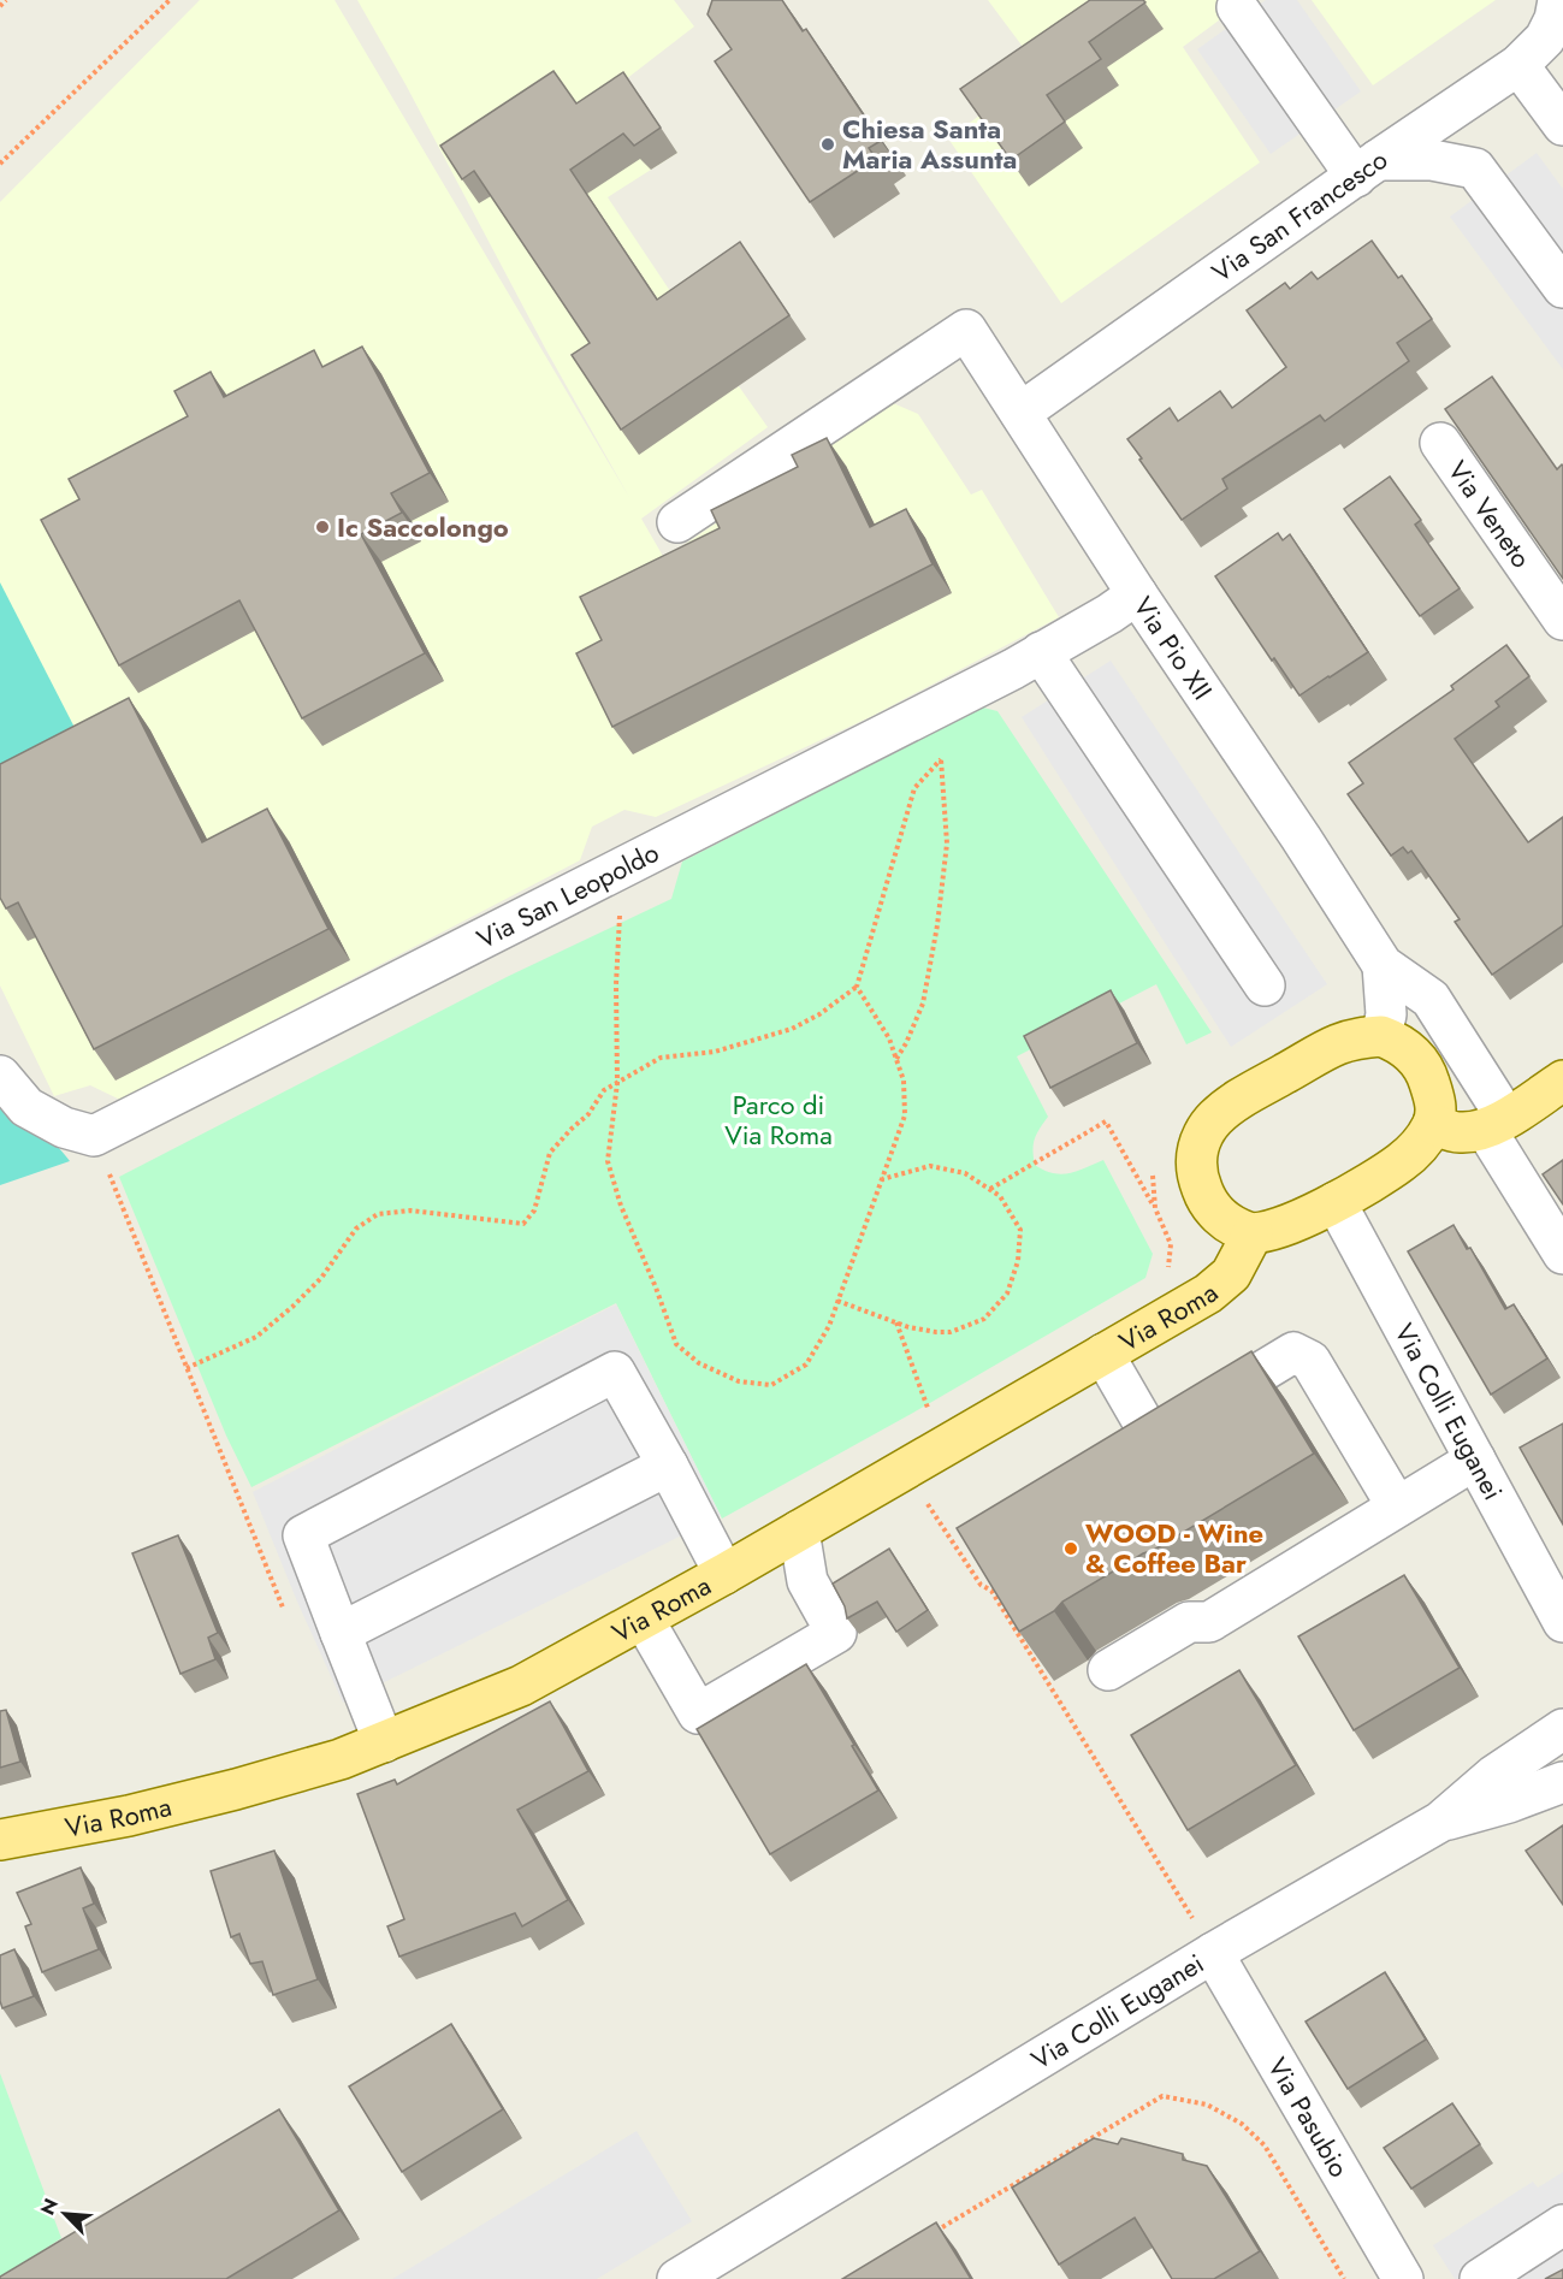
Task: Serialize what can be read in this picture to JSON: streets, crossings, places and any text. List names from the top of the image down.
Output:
{
  "streets": {
    "main road": ["Via Roma"],
    "street": [
      "Via San Francesco",
      "Via Veneto",
      "Via Pio XII",
      "Via San Leopoldo",
      "Via Colli Euganei",
      "Via Pasubio"
    ]
  },
  "crossings": [
    ["Via San Francesco", "Via Pio XII"],
    ["Via Pio XII", "Via San Leopoldo"],
    ["Via Pio XII", "Via Roma"],
    ["Via Pio XII", "Via Colli Euganei"],
    ["Via Roma", "Via Colli Euganei"],
    ["Via Colli Euganei", "Via Pasubio"]
  ],
  "parks": ["Parco di Via Roma"],
  "places": ["Chiesa Santa Maria Assunta", "Ic Saccolongo", "WOOD - Wine & Coffee Bar"],
  "north": "top left"
}
